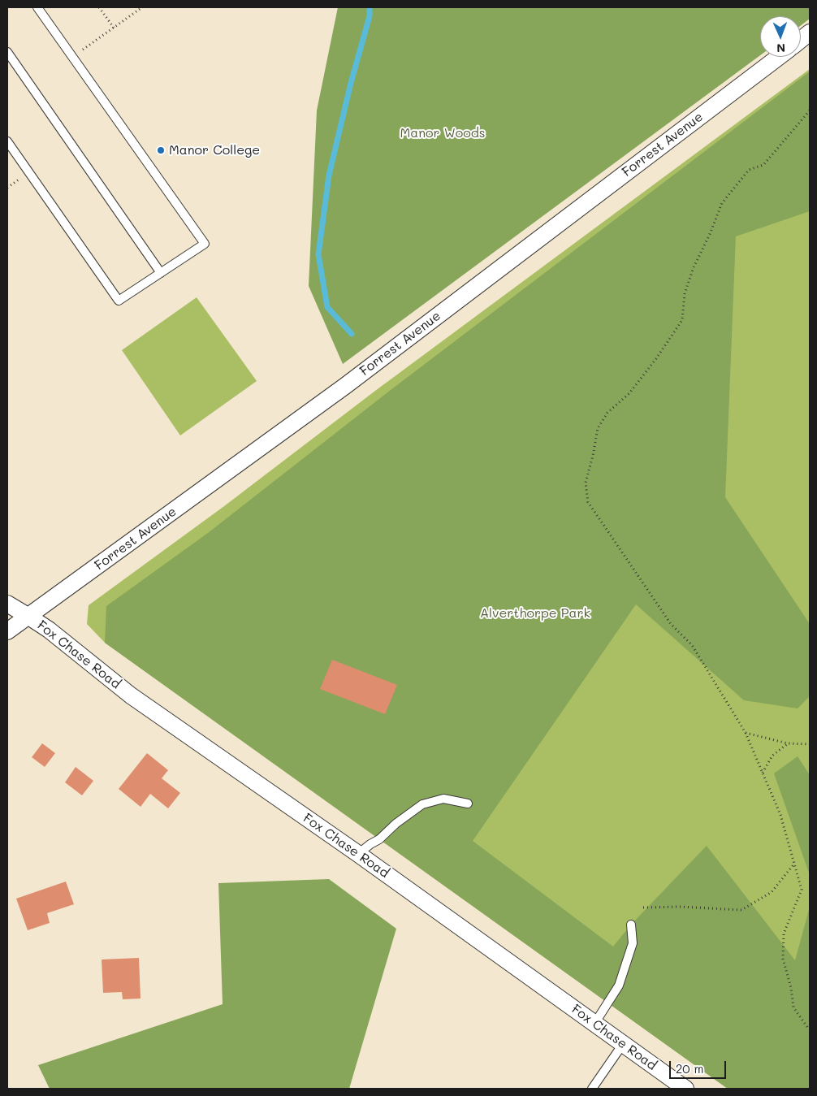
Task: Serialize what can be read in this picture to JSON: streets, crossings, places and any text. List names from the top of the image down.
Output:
{
  "streets": {
    "street": ["Forrest Avenue", "Fox Chase Road"]
  },
  "crossings": [
    ["Forrest Avenue", "Fox Chase Road"]
  ],
  "parks": ["Manor Woods", "Alverthorpe Park"],
  "places": ["Manor College"],
  "scale_bar": "20 m",
  "north": "bottom"
}
